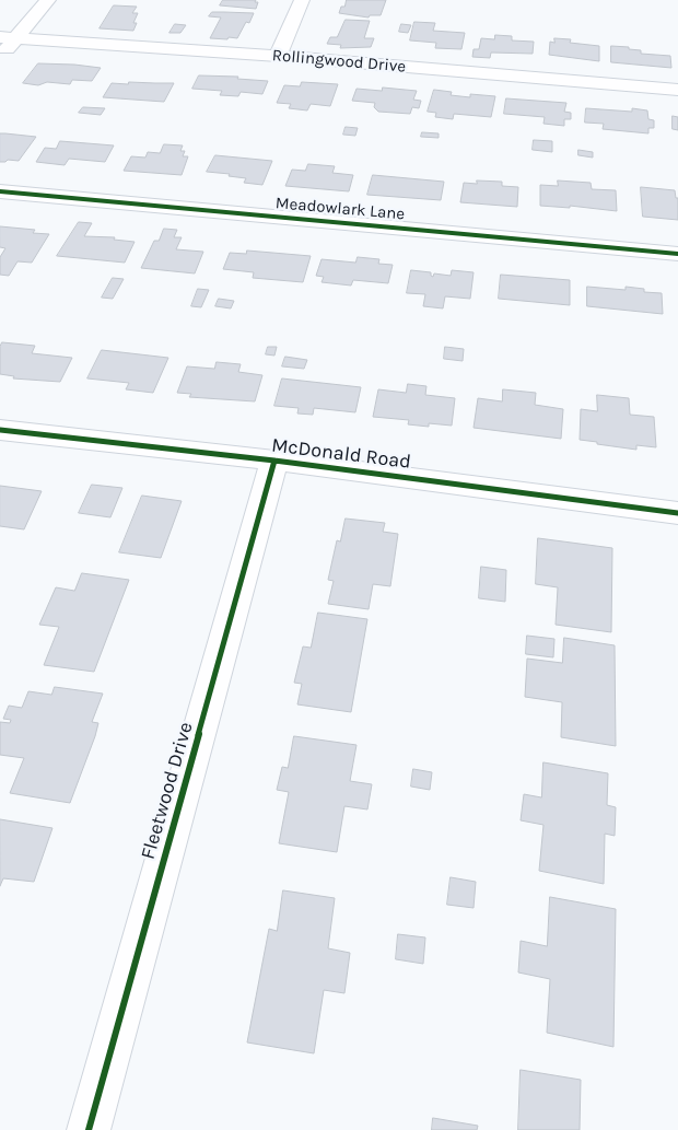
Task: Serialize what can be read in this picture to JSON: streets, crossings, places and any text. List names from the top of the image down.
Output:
{
  "streets": {
    "street": [
      "Rollingwood Drive",
      "Meadowlark Lane",
      "McDonald Road",
      "Fleetwood Drive"
    ]
  },
  "crossings": [
    ["McDonald Road", "Fleetwood Drive"]
  ]
}
